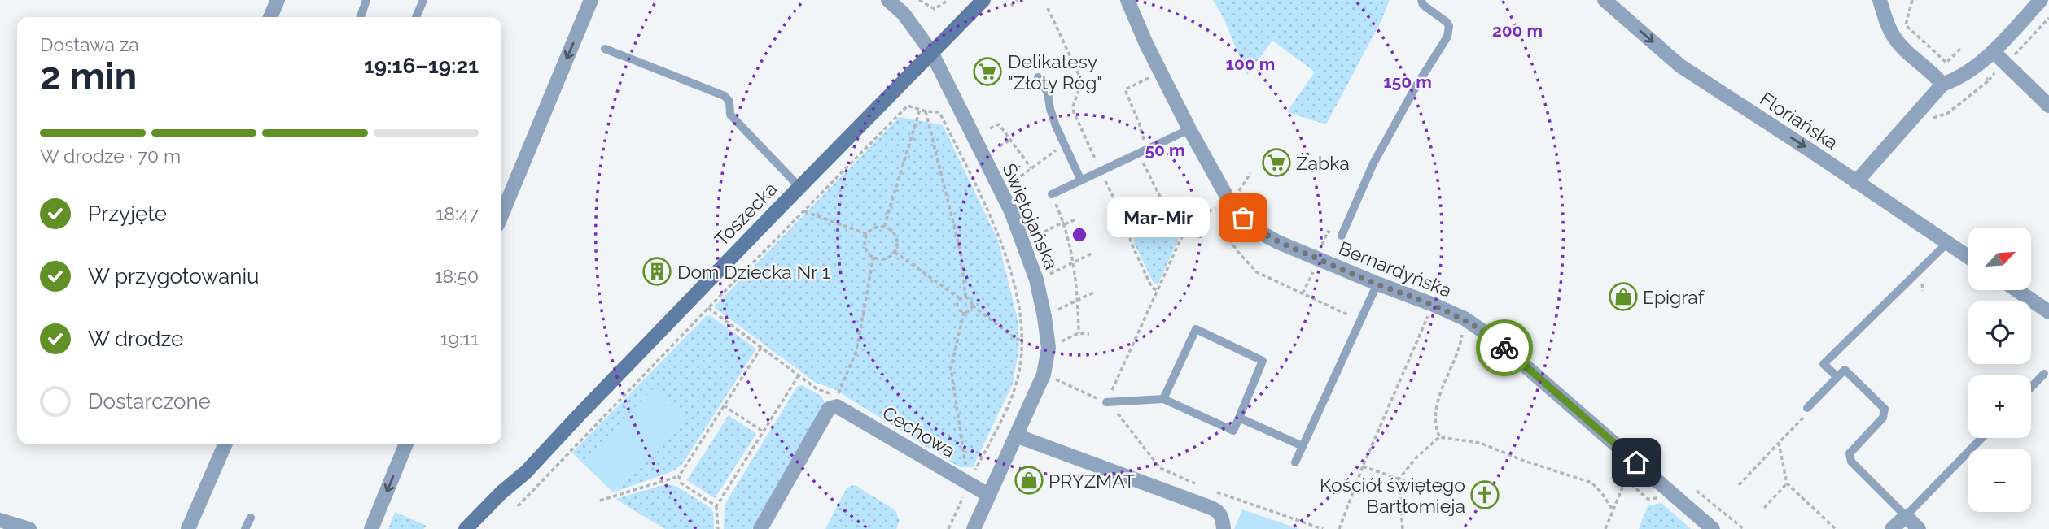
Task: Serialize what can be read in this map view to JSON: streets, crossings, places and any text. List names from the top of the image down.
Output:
{
  "streets": {
    "main road": ["Toszecka"],
    "street": [
      "Floriańska",
      "Świętojańska",
      "Bernardyńska",
      "Cechowa"
    ]
  },
  "crossings": [
    ["Toszecka", "Świętojańska"],
    ["Świętojańska", "Cechowa"]
  ],
  "one_way": ["Floriańska"],
  "places": {
    "supermarket": ["Delikatesy \"Złoty Róg\"", "Żabka"],
    "other": ["Mar-Mir"],
    "building": ["Dom Dziecka Nr 1"],
    "shop": ["Epigraf", "PRYZMAT"],
    "church": ["Kościół świętego Bartłomieja"]
  },
  "north": "top right",
  "page": {
    "heading": ["2 min", "Dostawa za", "19:16–19:21"],
    "bar": "W drodze · 70 m",
    "list": [
      ["Przyjęte", "18:47"],
      ["W przygotowaniu", "18:50"],
      ["W drodze", "19:11"],
      "Dostarczone"
    ],
    "bubble": "Mar-Mir",
    "map_buttons": ["+", "−"]
  },
  "rings": [
    "200 m",
    "100 m",
    "150 m",
    "50 m"
  ]
}
